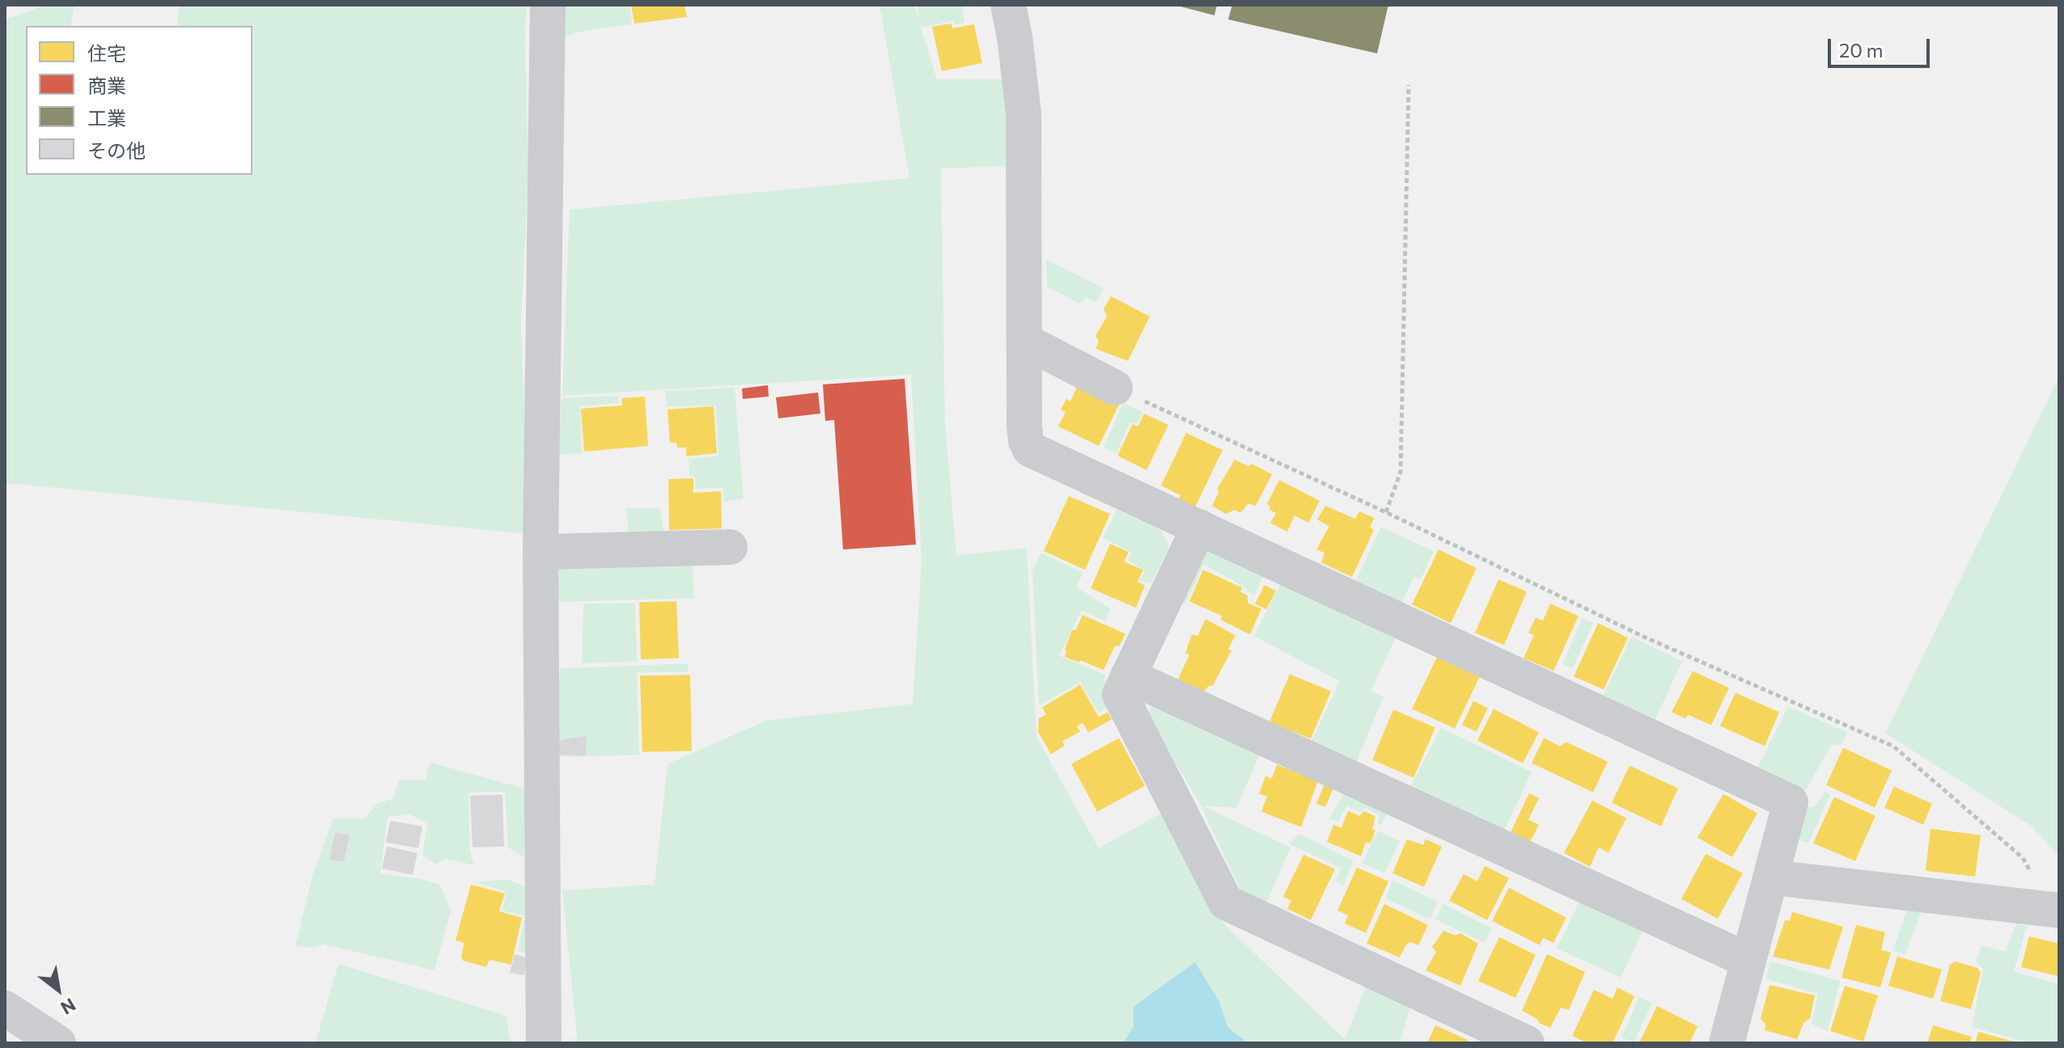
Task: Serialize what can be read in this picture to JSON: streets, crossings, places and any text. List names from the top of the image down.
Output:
{
  "legend": [
    "住宅",
    "商業",
    "工業",
    "その他"
  ],
  "scale_bar": "20 m",
  "north": "bottom right"
}
